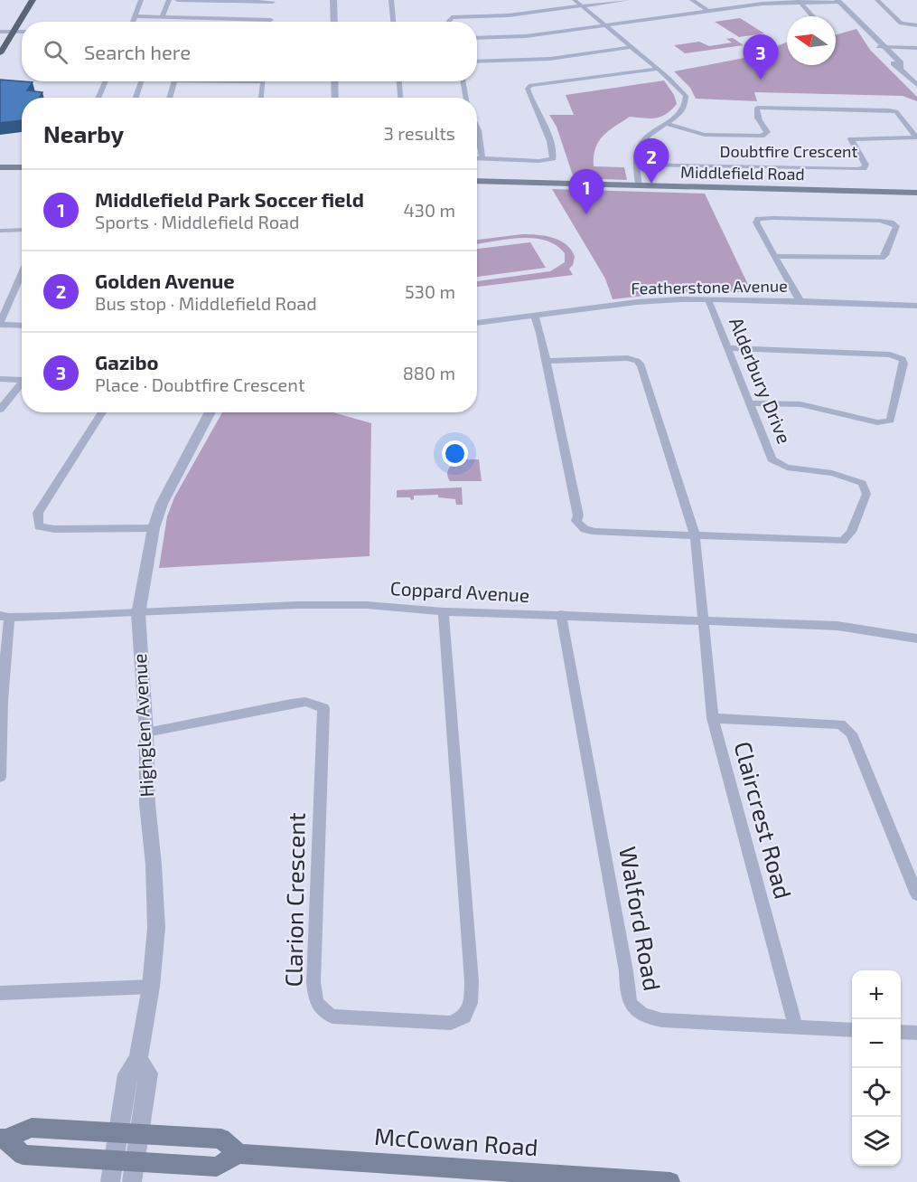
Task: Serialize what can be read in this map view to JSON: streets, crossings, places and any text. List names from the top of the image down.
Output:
{
  "streets": {
    "main road": ["Middlefield Road", "McCowan Road"],
    "street": [
      "Doubtfire Crescent",
      "Featherstone Avenue",
      "Alderbury Drive",
      "Coppard Avenue",
      "Highglen Avenue",
      "Claircrest Road",
      "Clarion Crescent",
      "Walford Road"
    ]
  },
  "crossings": [
    ["Featherstone Avenue", "Alderbury Drive"],
    ["Alderbury Drive", "Claircrest Road"],
    ["Coppard Avenue", "Highglen Avenue"],
    ["Coppard Avenue", "Claircrest Road"],
    ["Coppard Avenue", "Clarion Crescent"],
    ["Coppard Avenue", "Walford Road"],
    ["Highglen Avenue", "Clarion Crescent"],
    ["Claircrest Road", "Walford Road"]
  ],
  "north": "left",
  "page": {
    "search": "Search here",
    "pins": ["3", "2", "1"],
    "heading": ["Nearby", "3 results"],
    "list": [
      {
        "mark": "1",
        "name": "Middlefield Park Soccer field",
        "note": "Sports · Middlefield Road",
        "value": "430 m"
      },
      {
        "mark": "2",
        "name": "Golden Avenue",
        "note": "Bus stop · Middlefield Road",
        "value": "530 m"
      },
      {
        "mark": "3",
        "name": "Gazibo",
        "note": "Place · Doubtfire Crescent",
        "value": "880 m"
      }
    ],
    "map_buttons": ["+", "−"]
  }
}
